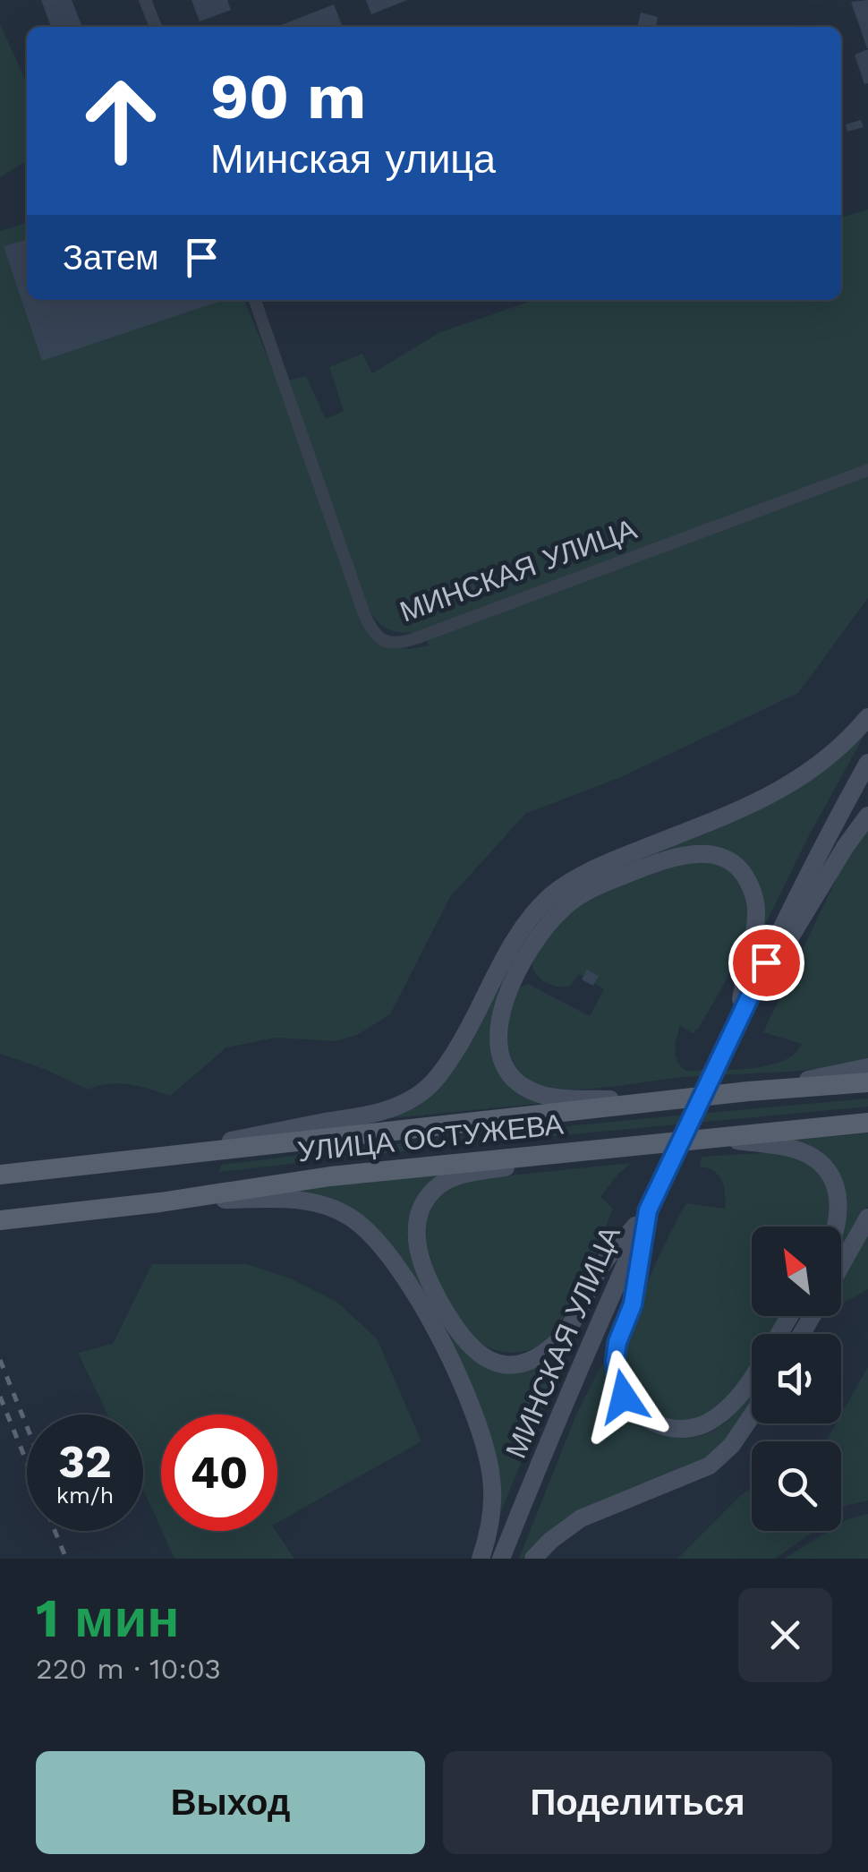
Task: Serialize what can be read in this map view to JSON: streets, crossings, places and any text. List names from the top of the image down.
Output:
{
  "streets": {
    "main road": ["УЛИЦА ОСТУЖЕВА"],
    "street": ["МИНСКАЯ УЛИЦА"]
  },
  "north": "top left",
  "page": {
    "turn": ["90 m", "Минская улица"],
    "then": "Затем",
    "speed": "32 km/h",
    "limit": "40",
    "heading": ["1 мин", "220 m · 10:03"],
    "buttons": ["Выход", "Поделиться"]
  }
}
